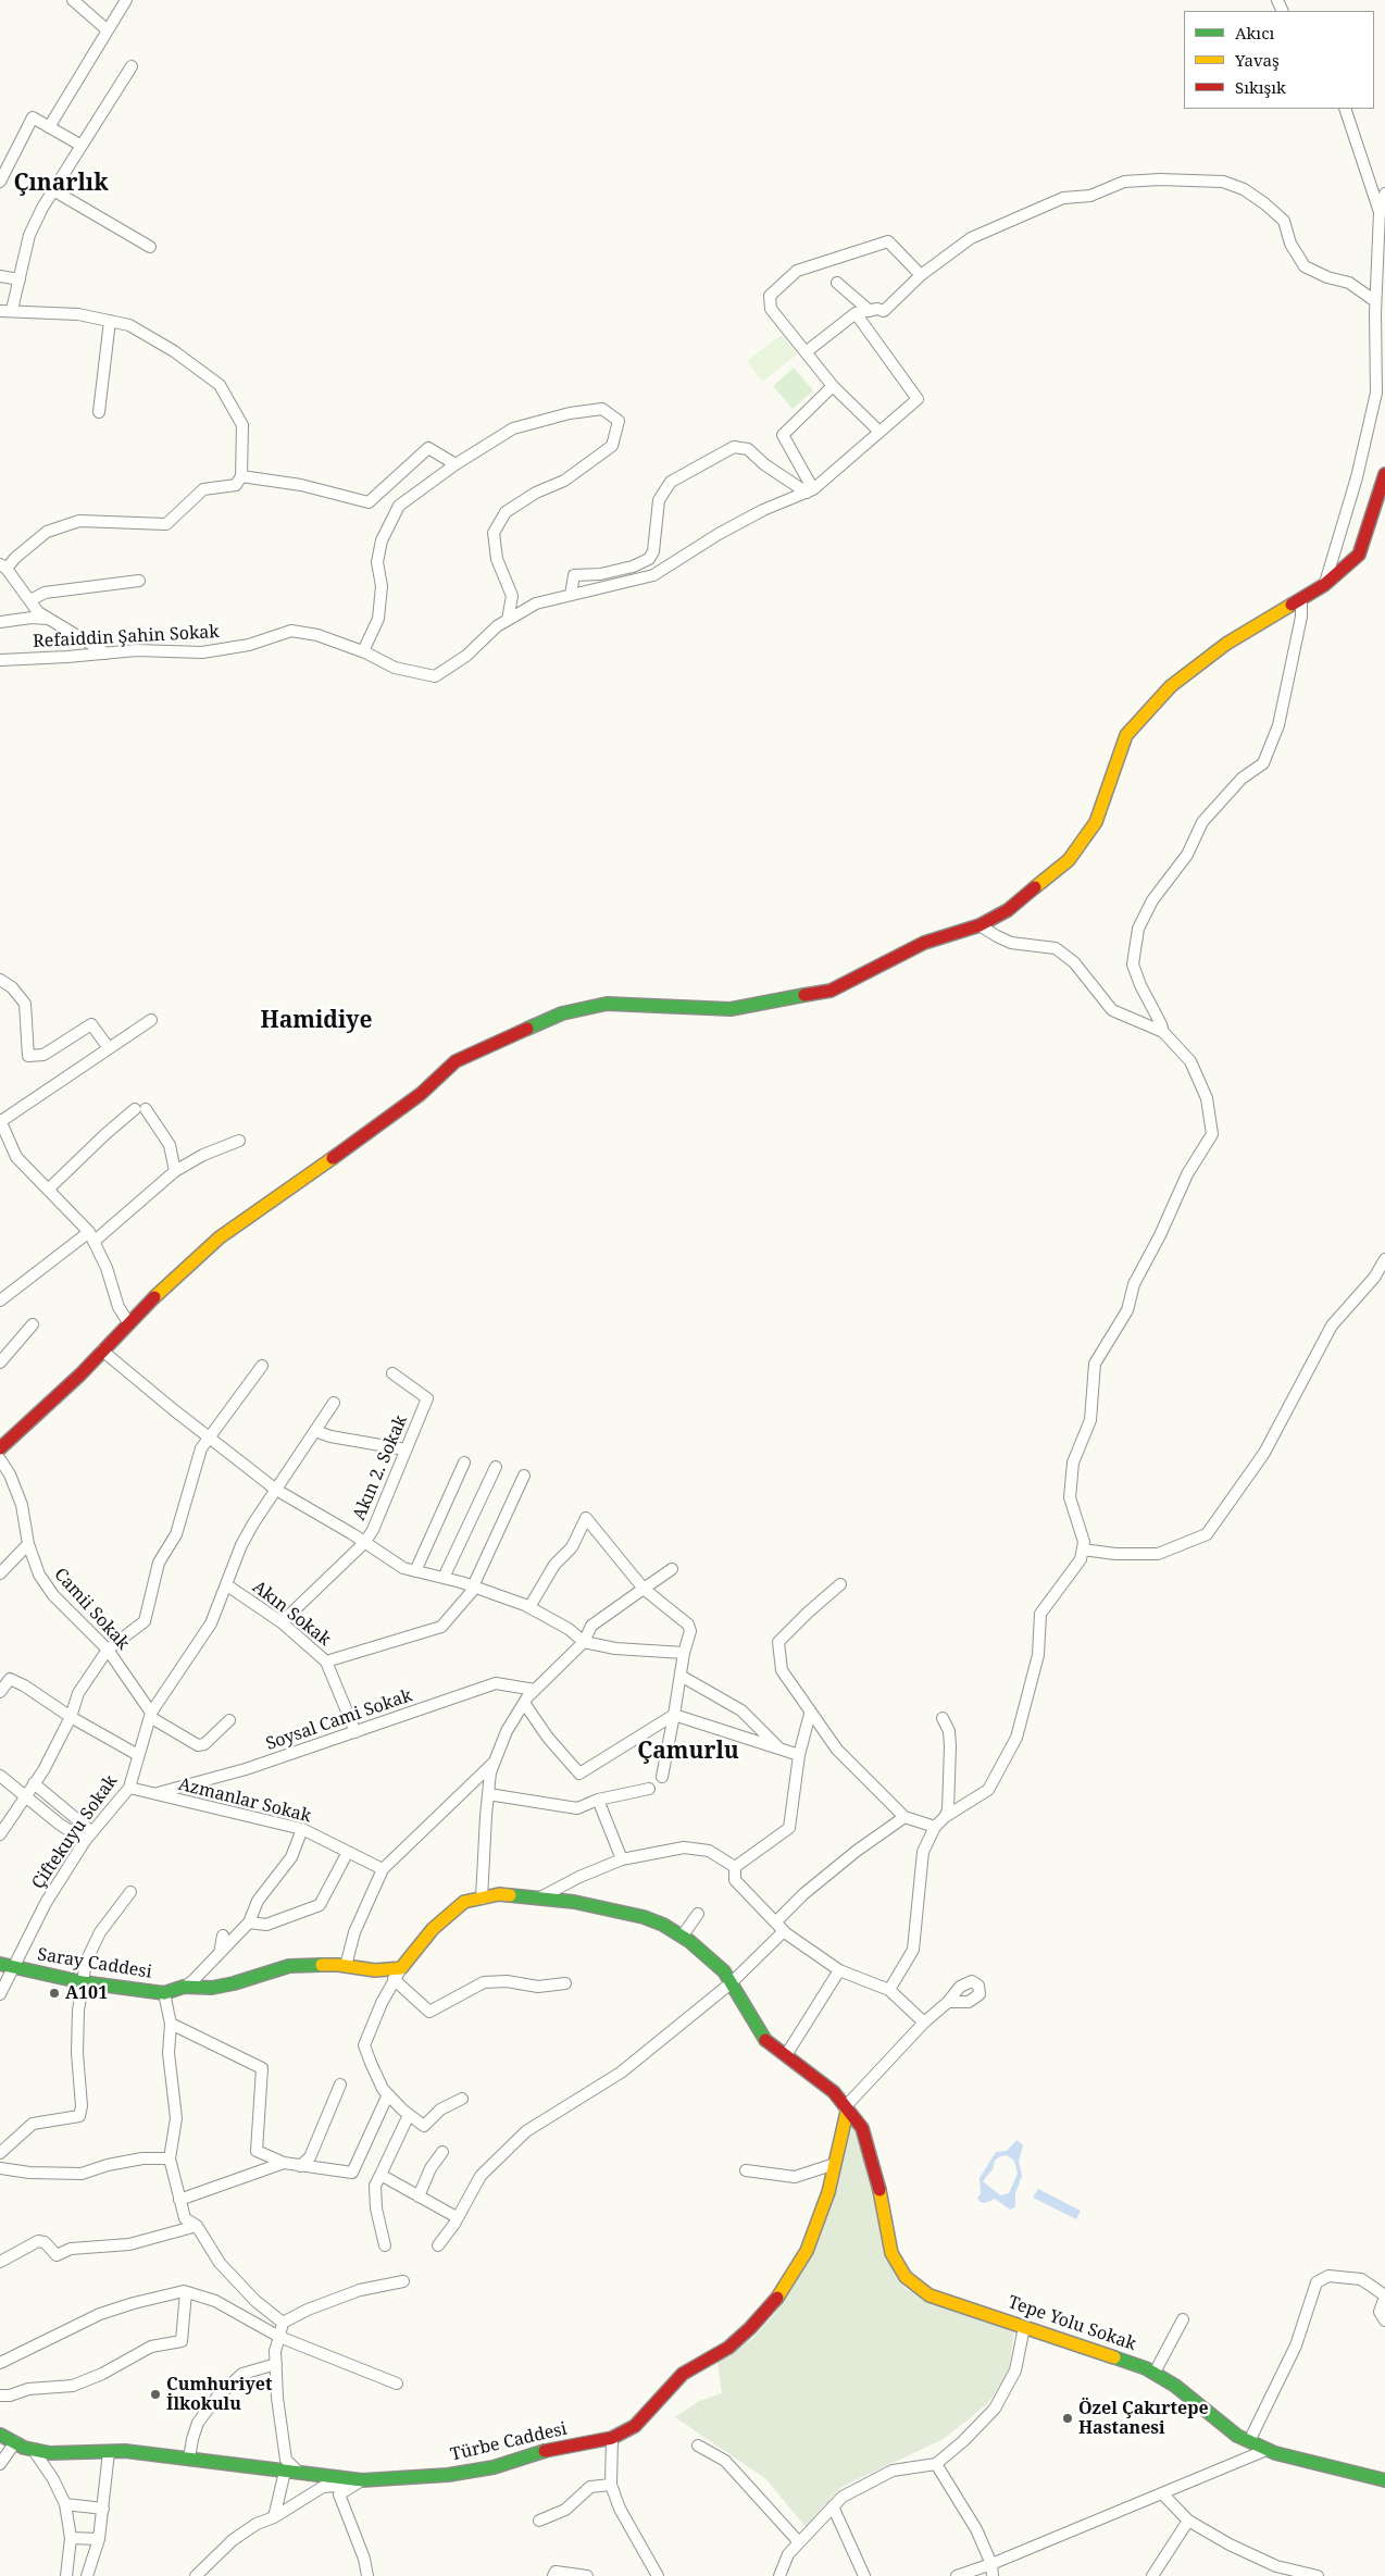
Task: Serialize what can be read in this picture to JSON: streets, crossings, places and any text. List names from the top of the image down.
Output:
{
  "streets": {
    "street": [
      "Refaiddin Şahin Sokak",
      "Akın 2. Sokak",
      "Camii Sokak",
      "Akın Sokak",
      "Soysal Cami Sokak",
      "Azmanlar Sokak",
      "Çiftekuyu Sokak",
      "Saray Caddesi",
      "Tepe Yolu Sokak",
      "Türbe Caddesi"
    ]
  },
  "crossings": [
    ["Akın 2. Sokak", "Akın Sokak"],
    ["Camii Sokak", "Çiftekuyu Sokak"],
    ["Akın Sokak", "Soysal Cami Sokak"],
    ["Akın Sokak", "Çiftekuyu Sokak"],
    ["Soysal Cami Sokak", "Azmanlar Sokak"],
    ["Azmanlar Sokak", "Çiftekuyu Sokak"],
    ["Çiftekuyu Sokak", "Saray Caddesi"],
    ["Tepe Yolu Sokak", "Türbe Caddesi"]
  ],
  "districts": ["Çınarlık", "Hamidiye", "Çamurlu"],
  "places": ["A101", "Cumhuriyet İlkokulu", "Özel Çakırtepe Hastanesi"],
  "legend": ["Akıcı", "Yavaş", "Sıkışık"]
}
